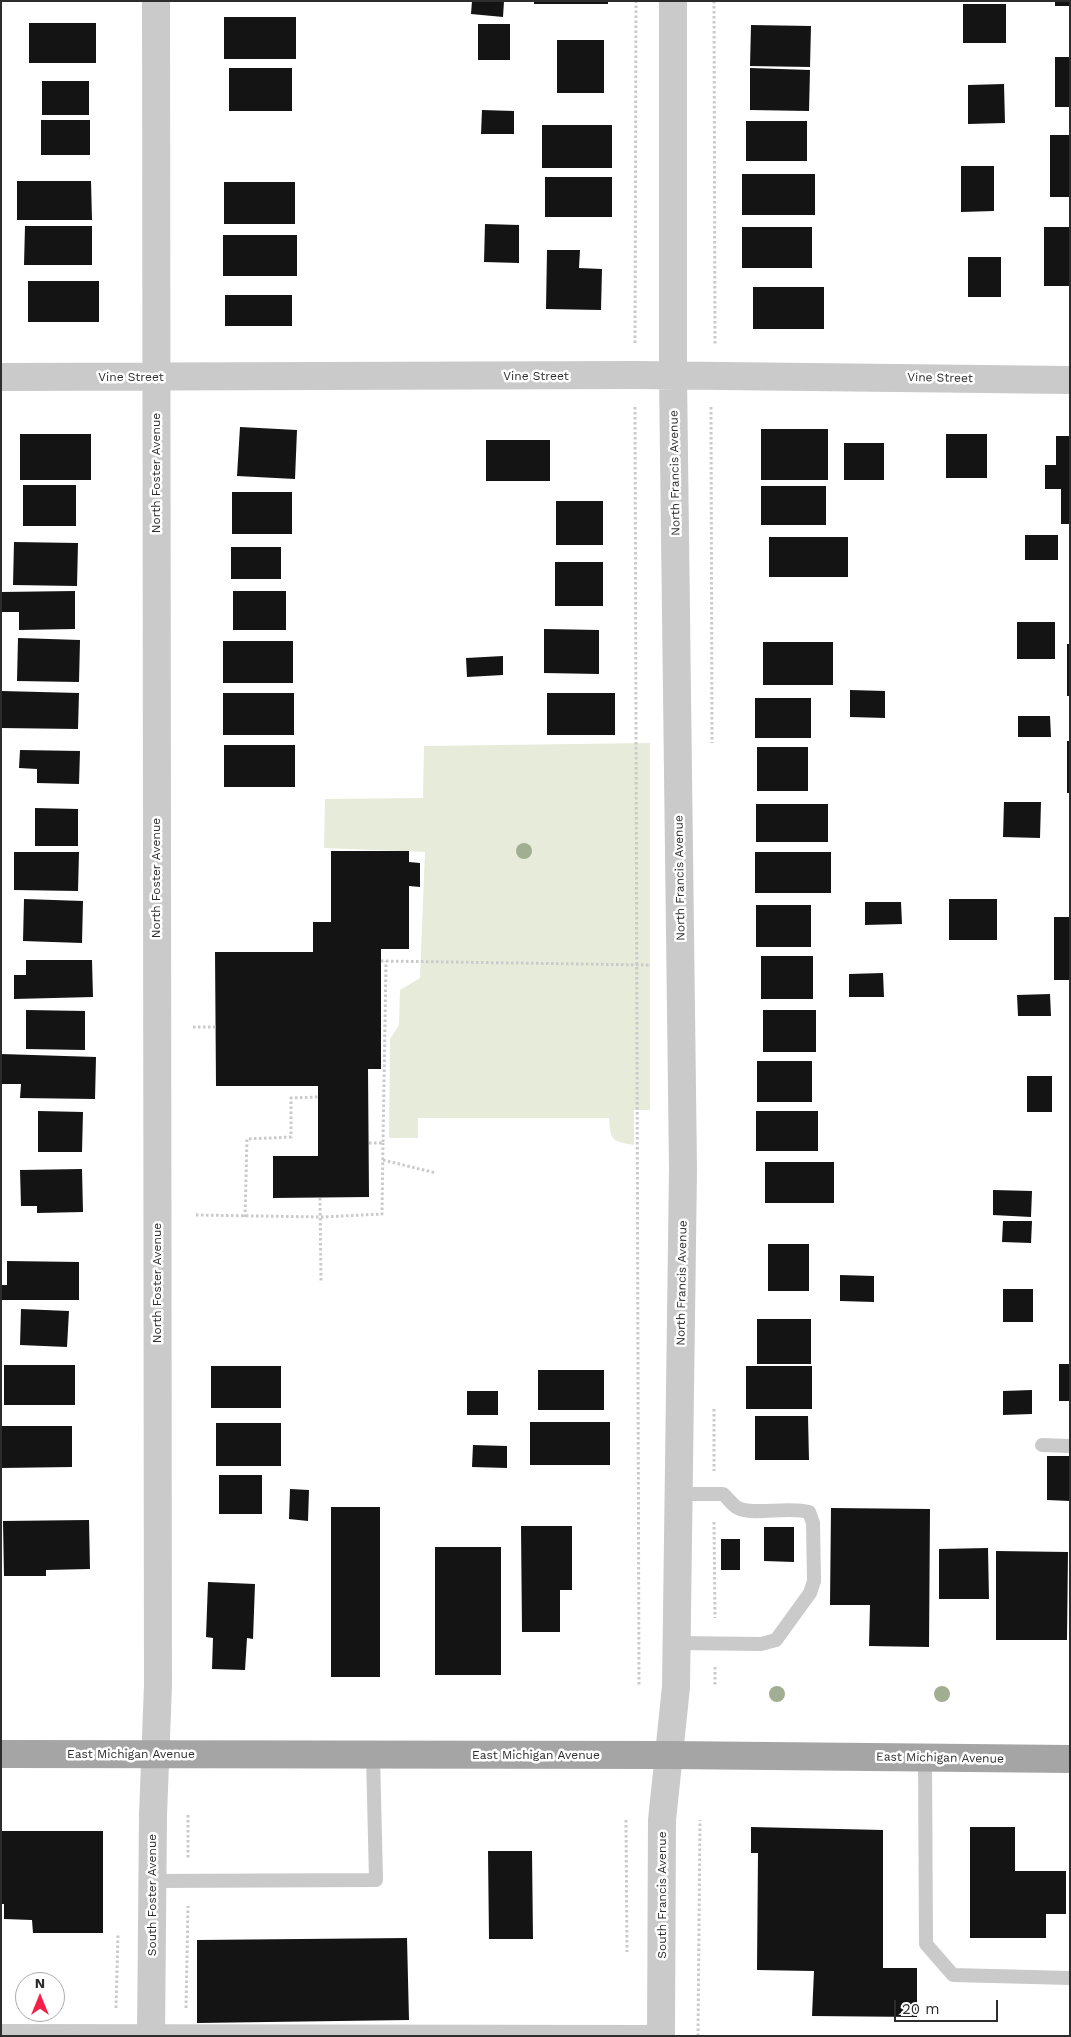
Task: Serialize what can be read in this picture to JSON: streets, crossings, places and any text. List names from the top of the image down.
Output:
{
  "streets": {
    "main road": ["East Michigan Avenue"],
    "street": [
      "Vine Street",
      "North Foster Avenue",
      "North Francis Avenue",
      "South Foster Avenue",
      "South Francis Avenue"
    ]
  },
  "crossings": [
    ["Vine Street", "North Foster Avenue"],
    ["Vine Street", "North Francis Avenue"],
    ["North Foster Avenue", "East Michigan Avenue"],
    ["North Foster Avenue", "South Foster Avenue"],
    ["North Francis Avenue", "East Michigan Avenue"],
    ["North Francis Avenue", "South Francis Avenue"],
    ["East Michigan Avenue", "South Foster Avenue"],
    ["East Michigan Avenue", "South Francis Avenue"]
  ],
  "scale_bar": "20 m",
  "north": "top"
}
